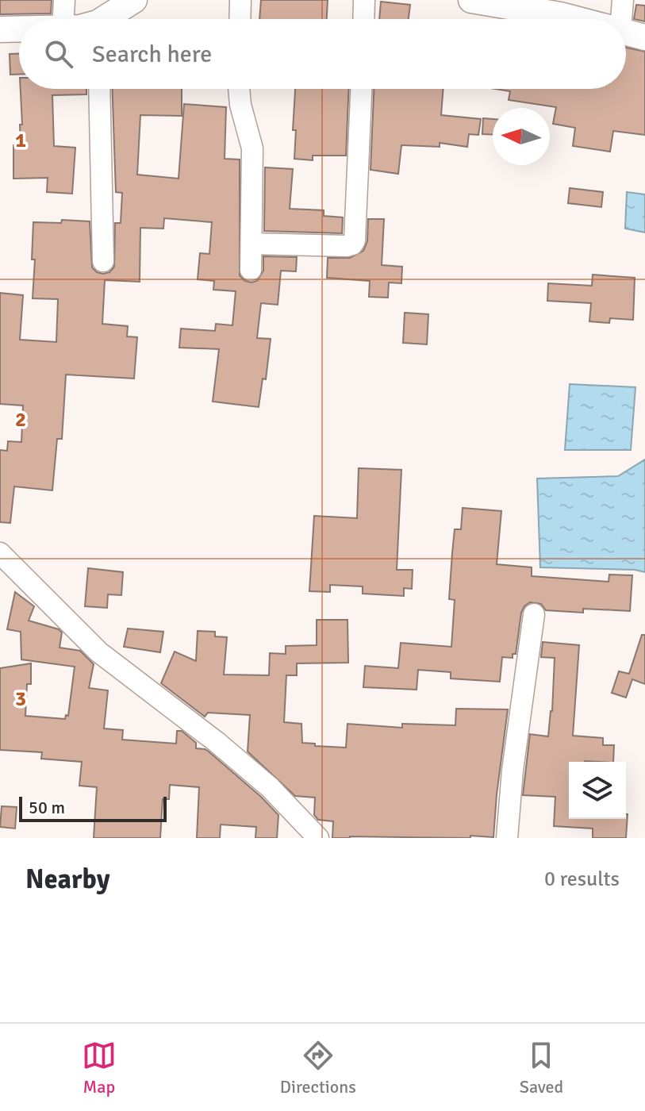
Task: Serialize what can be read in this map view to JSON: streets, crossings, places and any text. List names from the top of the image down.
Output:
{
  "scale_bar": "50 m",
  "north": "left",
  "page": {
    "search": "Search here",
    "scale": "50 m",
    "heading": ["Nearby", "0 results"],
    "nav": ["Map", "Directions", "Saved"]
  },
  "grid": {
    "rows": ["1", "2", "3"]
  }
}
